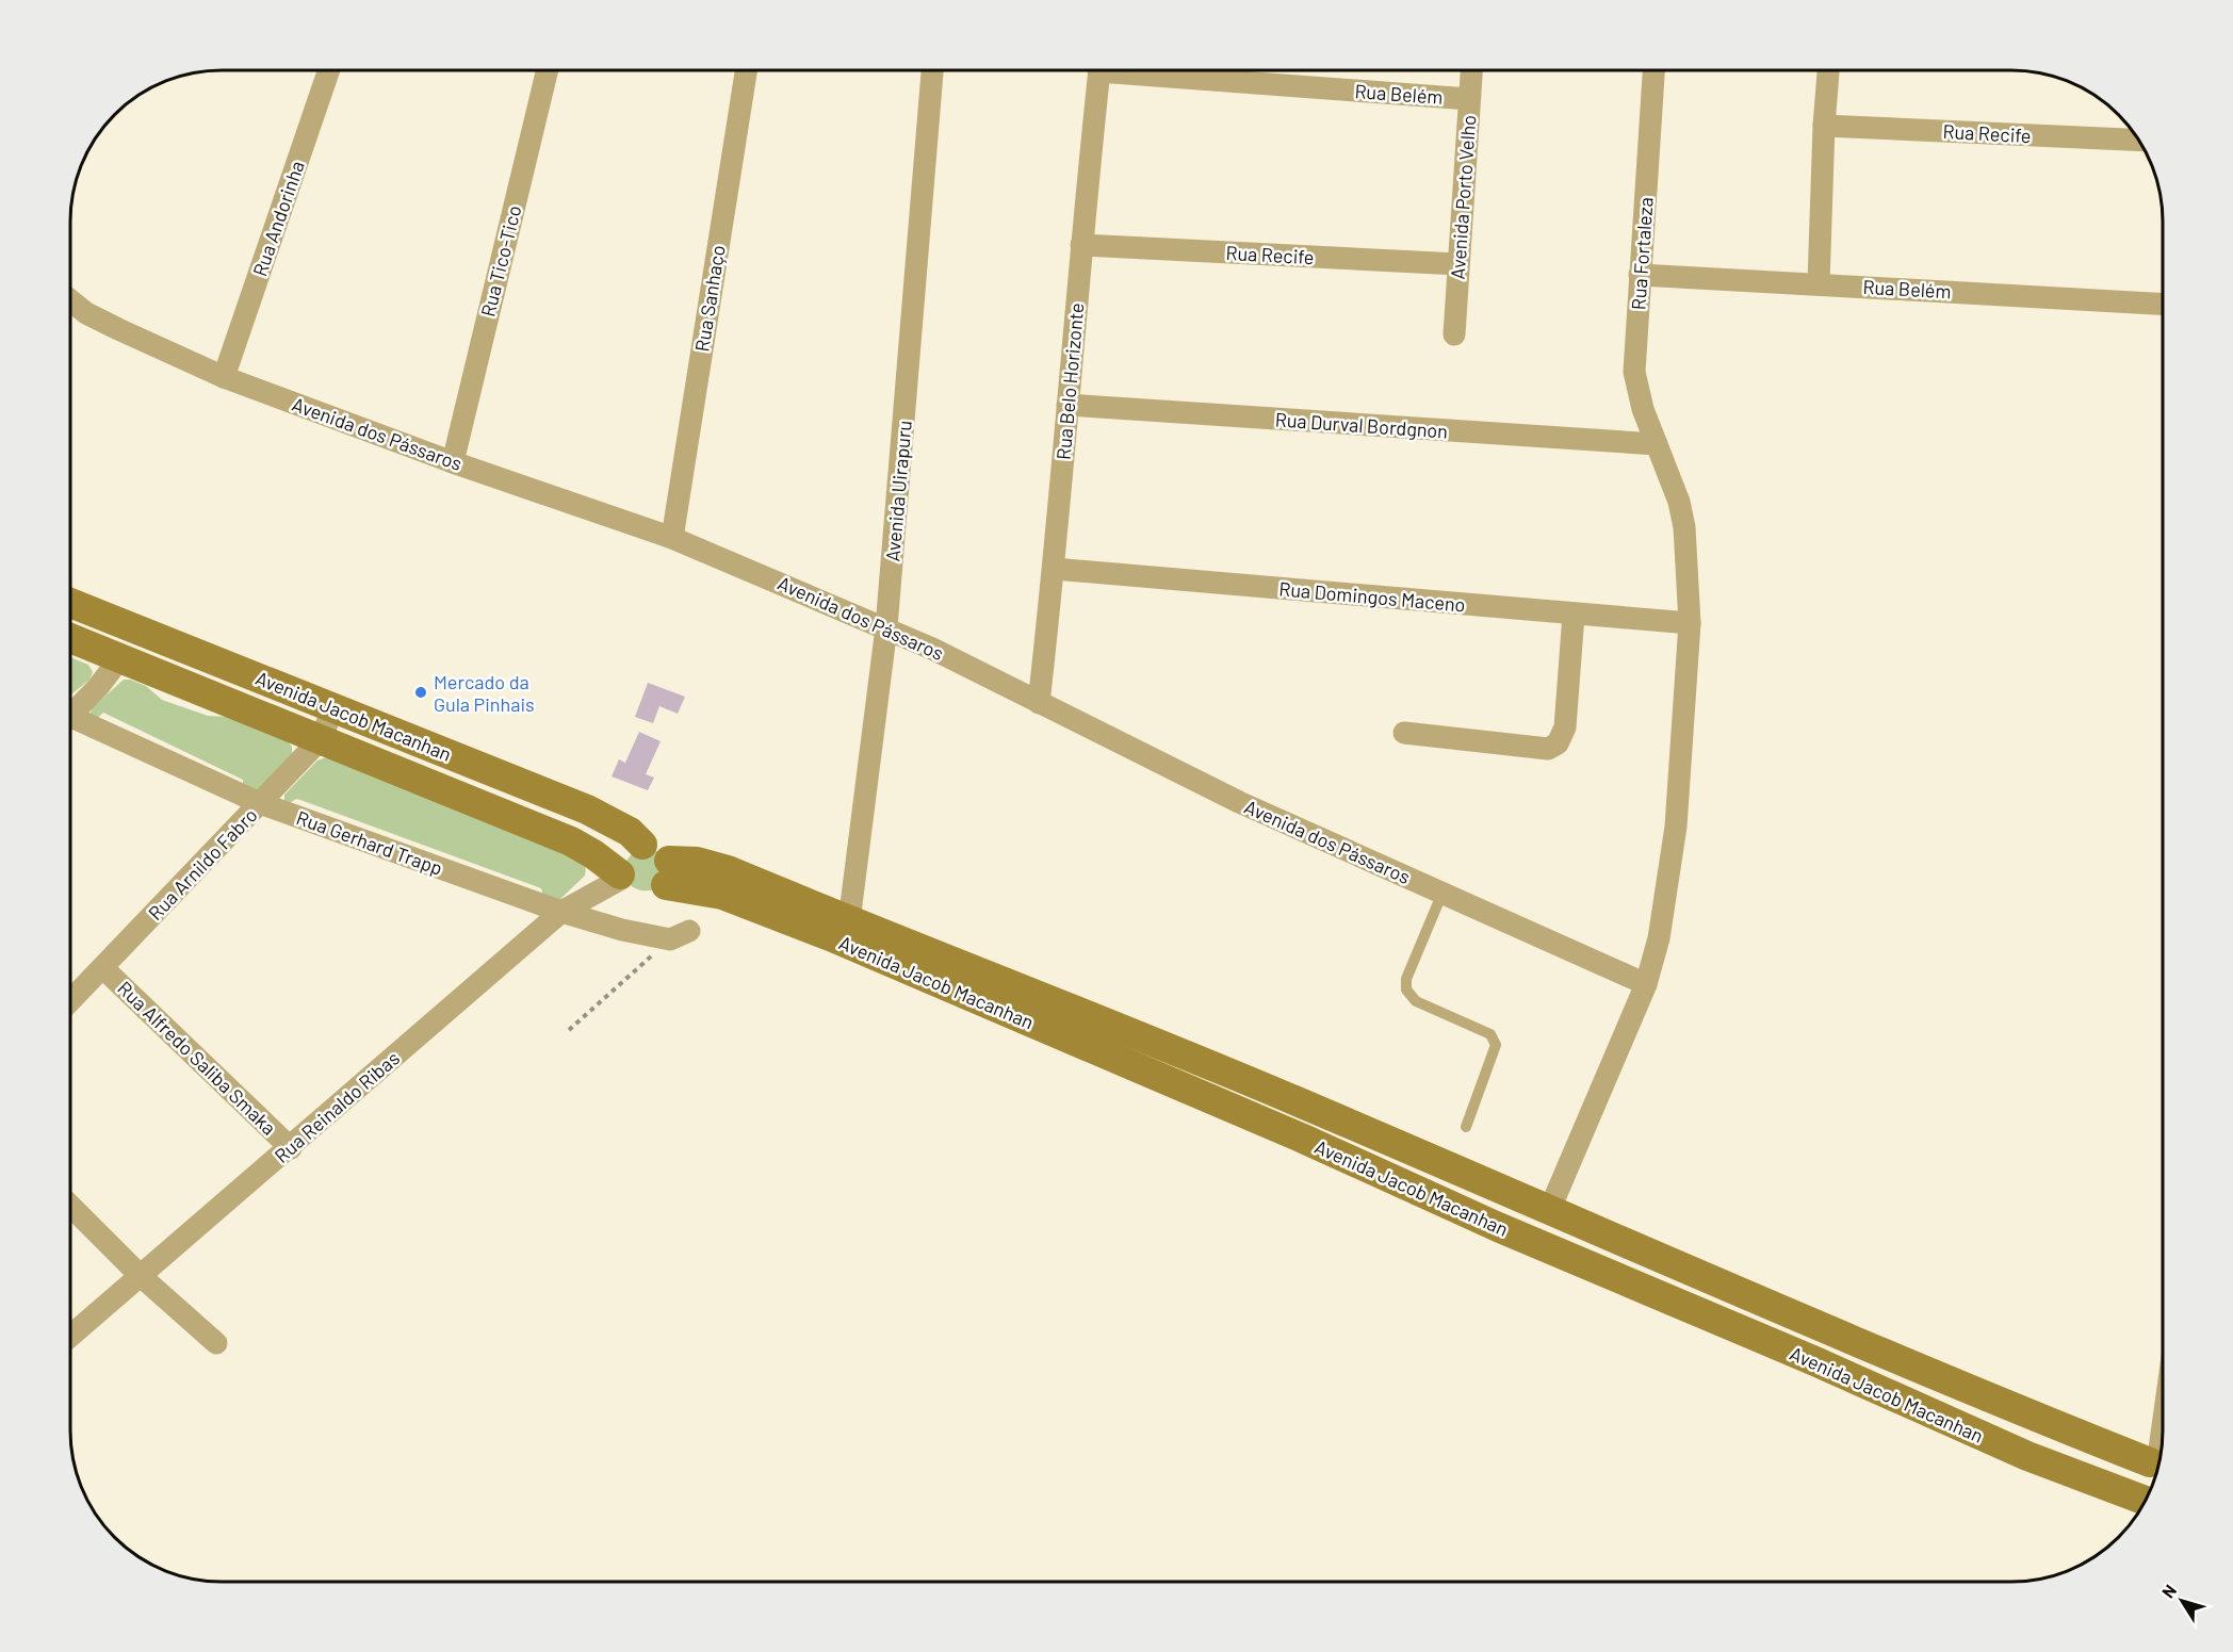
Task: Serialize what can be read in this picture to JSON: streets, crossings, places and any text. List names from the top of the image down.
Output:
{
  "streets": {
    "main road": ["Avenida Jacob Macanhan"],
    "street": [
      "Rua Belém",
      "Rua Recife",
      "Avenida Porto Velho",
      "Rua Andorinha",
      "Rua Fortaleza",
      "Rua Tico-Tico",
      "Rua Sanhaço",
      "Rua Belo Horizonte",
      "Rua Durval Bordgnon",
      "Avenida dos Pássaros",
      "Avenida Uirapuru",
      "Rua Domingos Maceno",
      "Rua Gerhard Trapp",
      "Rua Arnildo Fabro",
      "Rua Alfredo Saliba Smaka",
      "Rua Reinaldo Ribas"
    ]
  },
  "crossings": [
    ["Rua Belém", "Avenida Porto Velho"],
    ["Rua Belém", "Rua Fortaleza"],
    ["Rua Recife", "Avenida Porto Velho"],
    ["Rua Recife", "Rua Belo Horizonte"],
    ["Rua Andorinha", "Avenida dos Pássaros"],
    ["Rua Fortaleza", "Rua Durval Bordgnon"],
    ["Rua Fortaleza", "Avenida dos Pássaros"],
    ["Rua Fortaleza", "Rua Domingos Maceno"],
    ["Rua Fortaleza", "Avenida Jacob Macanhan"],
    ["Rua Tico-Tico", "Avenida dos Pássaros"],
    ["Rua Sanhaço", "Avenida dos Pássaros"],
    ["Rua Belo Horizonte", "Rua Durval Bordgnon"],
    ["Rua Belo Horizonte", "Avenida dos Pássaros"],
    ["Rua Belo Horizonte", "Rua Domingos Maceno"],
    ["Avenida dos Pássaros", "Avenida Uirapuru"],
    ["Avenida Uirapuru", "Avenida Jacob Macanhan"],
    ["Avenida Jacob Macanhan", "Rua Arnildo Fabro"],
    ["Avenida Jacob Macanhan", "Rua Reinaldo Ribas"],
    ["Rua Gerhard Trapp", "Rua Arnildo Fabro"],
    ["Rua Gerhard Trapp", "Rua Reinaldo Ribas"],
    ["Rua Arnildo Fabro", "Rua Alfredo Saliba Smaka"],
    ["Rua Alfredo Saliba Smaka", "Rua Reinaldo Ribas"]
  ],
  "places": ["Mercado da Gula Pinhais"],
  "north": "top left"
}
